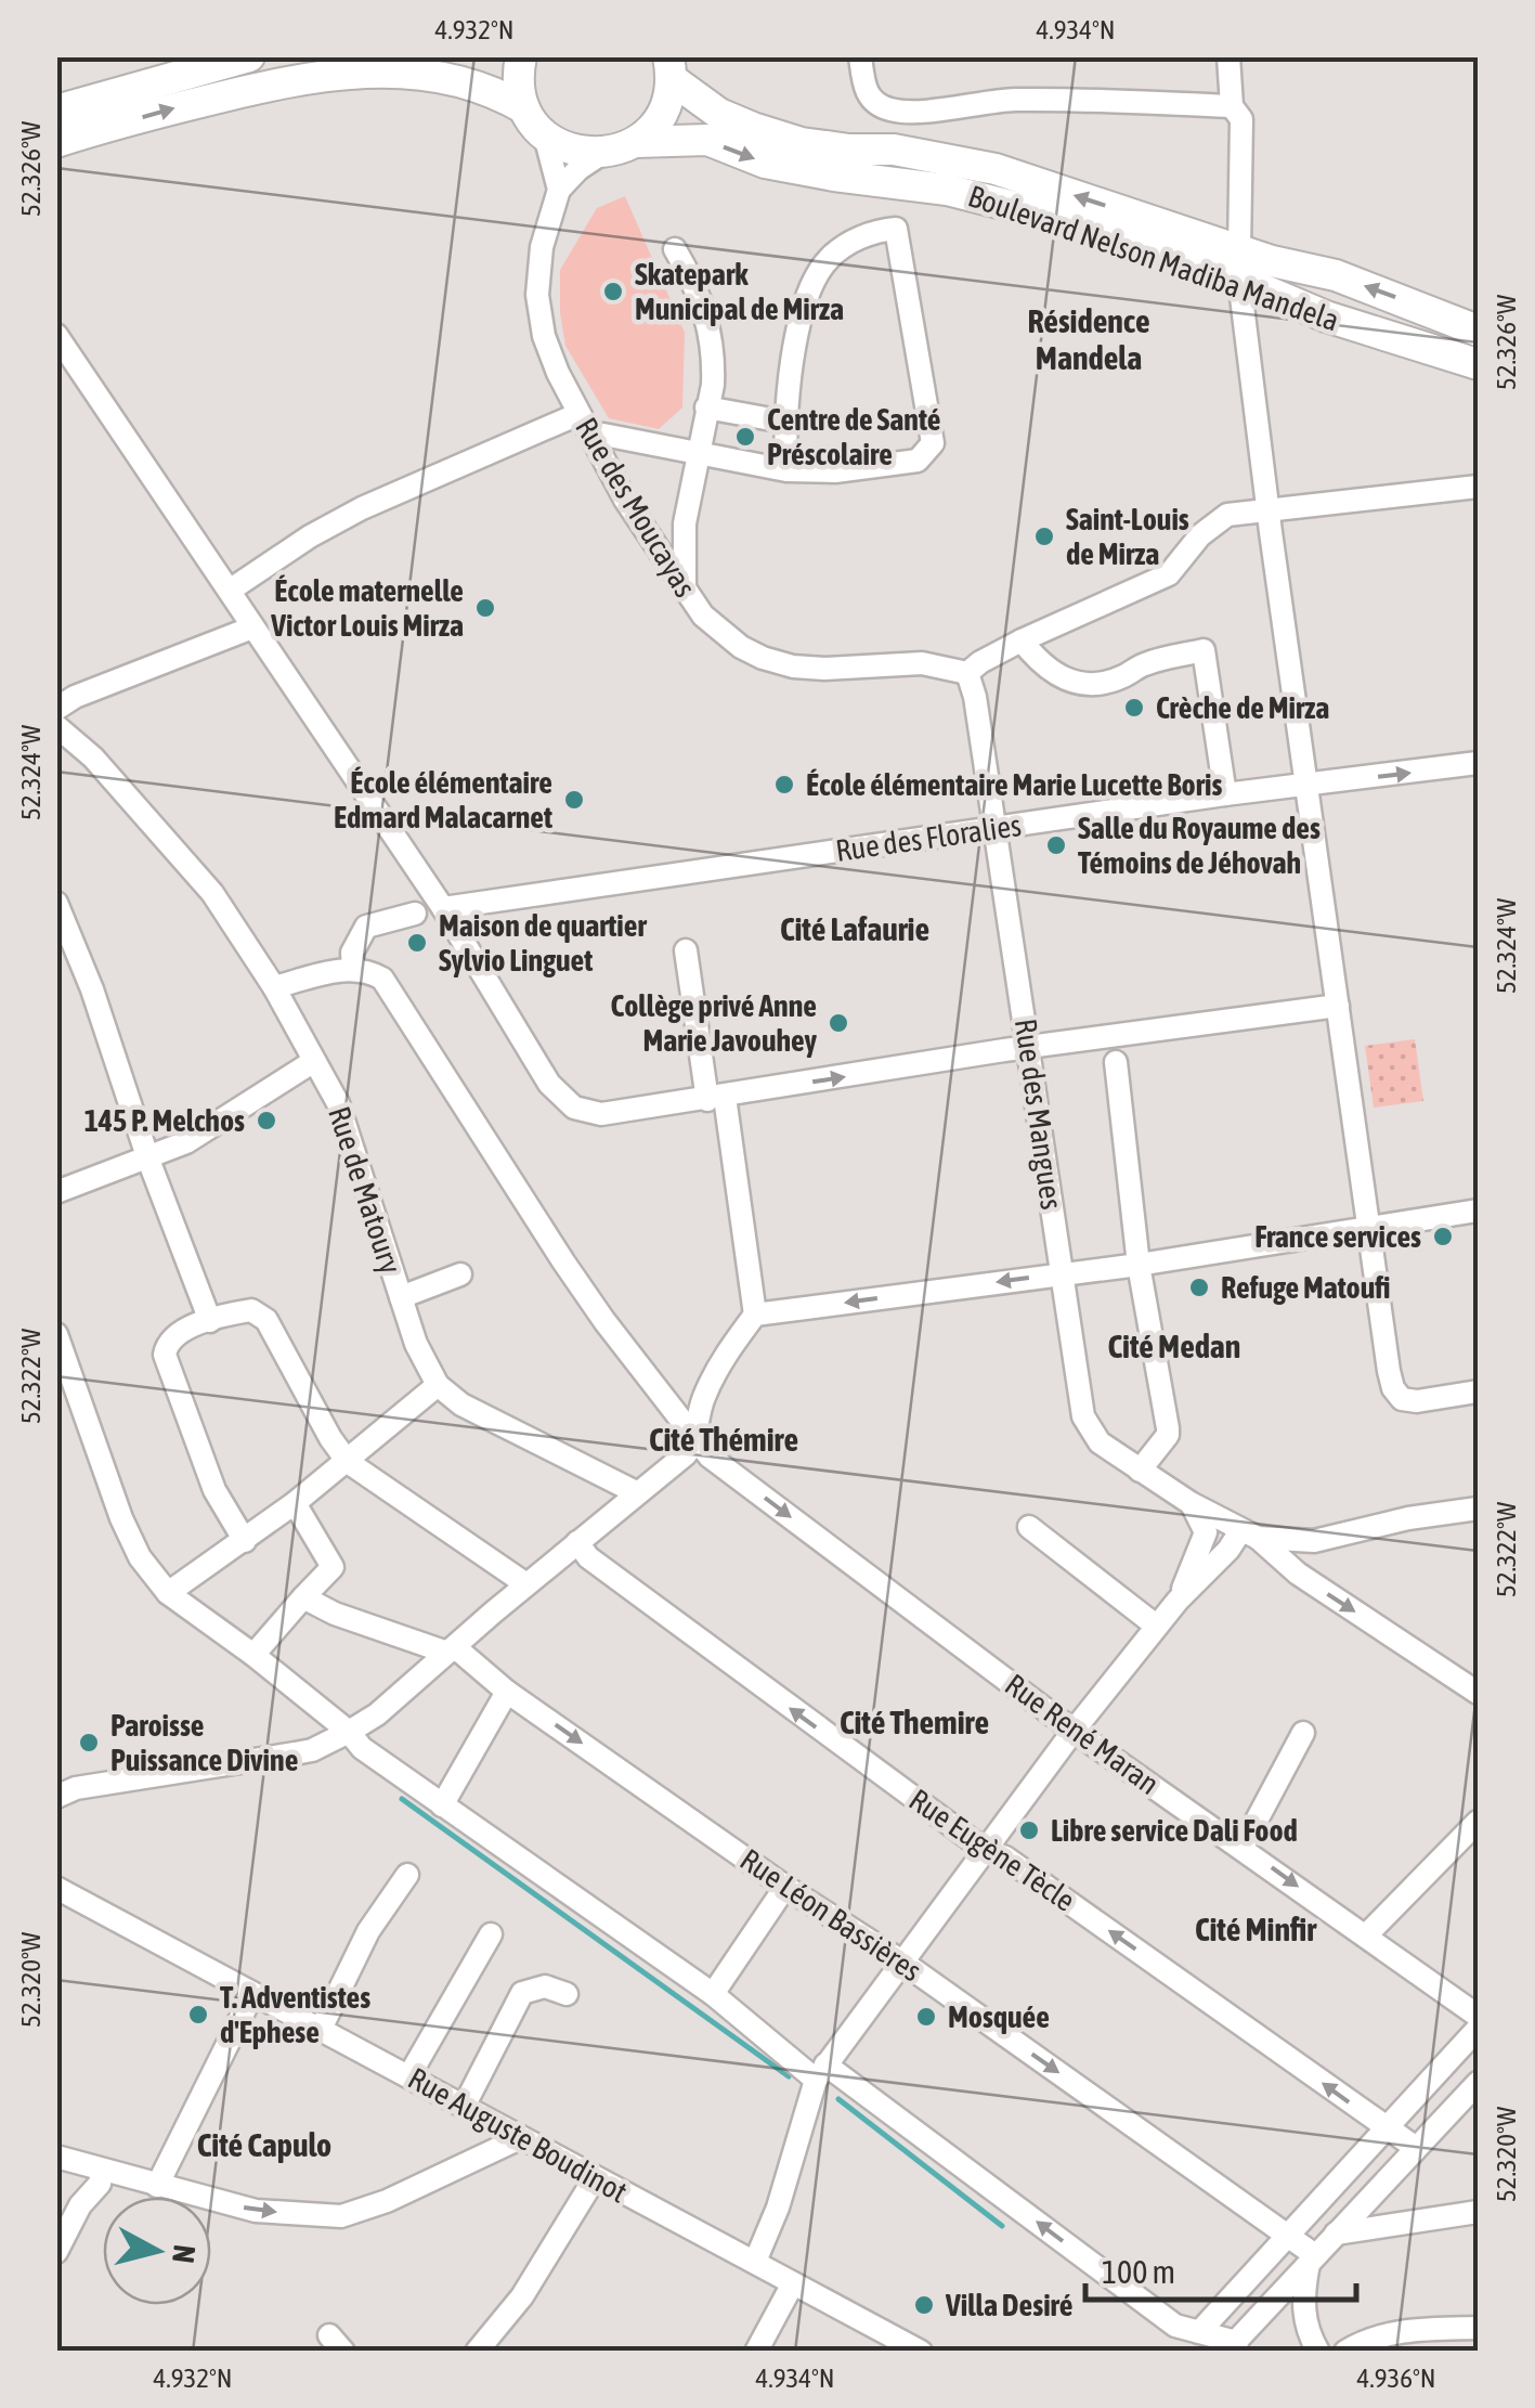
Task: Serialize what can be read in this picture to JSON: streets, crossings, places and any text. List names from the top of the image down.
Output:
{
  "streets": {
    "main road": ["Boulevard Nelson Madiba Mandela"],
    "street": [
      "Rue des Moucayas",
      "Rue des Floralies",
      "Rue des Mangues",
      "Rue de Matoury",
      "Rue René Maran",
      "Rue Eugène Tècle",
      "Rue Léon Bassières",
      "Rue Auguste Boudinot"
    ]
  },
  "crossings": [
    ["Rue des Moucayas", "Rue des Mangues"],
    ["Rue des Floralies", "Rue des Mangues"]
  ],
  "one_way": ["Rue René Maran", "Rue Eugène Tècle"],
  "districts": [
    "Résidence Mandela",
    "Cité Lafaurie",
    "Cité Medan",
    "Cité Thémire",
    "Cité Themire",
    "Cité Minfir",
    "Cité Capulo"
  ],
  "places": [
    "Skatepark Municipal de Mirza",
    "Centre de Santé Préscolaire",
    "Saint-Louis de Mirza",
    "École maternelle Victor Louis Mirza",
    "Crèche de Mirza",
    "École élémentaire Marie Lucette Boris",
    "École élémentaire Edmard Malacarnet",
    "Salle du Royaume des Témoins de Jéhovah",
    "Maison de quartier Sylvio Linguet",
    "Collège privé Anne Marie Javouhey",
    "145 P. Melchos",
    "France services",
    "Refuge Matoufi",
    "Paroisse Puissance Divine",
    "Libre service Dali Food",
    "T. Adventistes d'Ephese",
    "Mosquée",
    "Villa Desiré"
  ],
  "scale_bar": "100 m",
  "north": "right",
  "coordinates": [
    "4.932°N",
    "4.934°N",
    "52.326°W",
    "52.324°W",
    "52.322°W",
    "52.320°W",
    "4.936°N"
  ]
}
